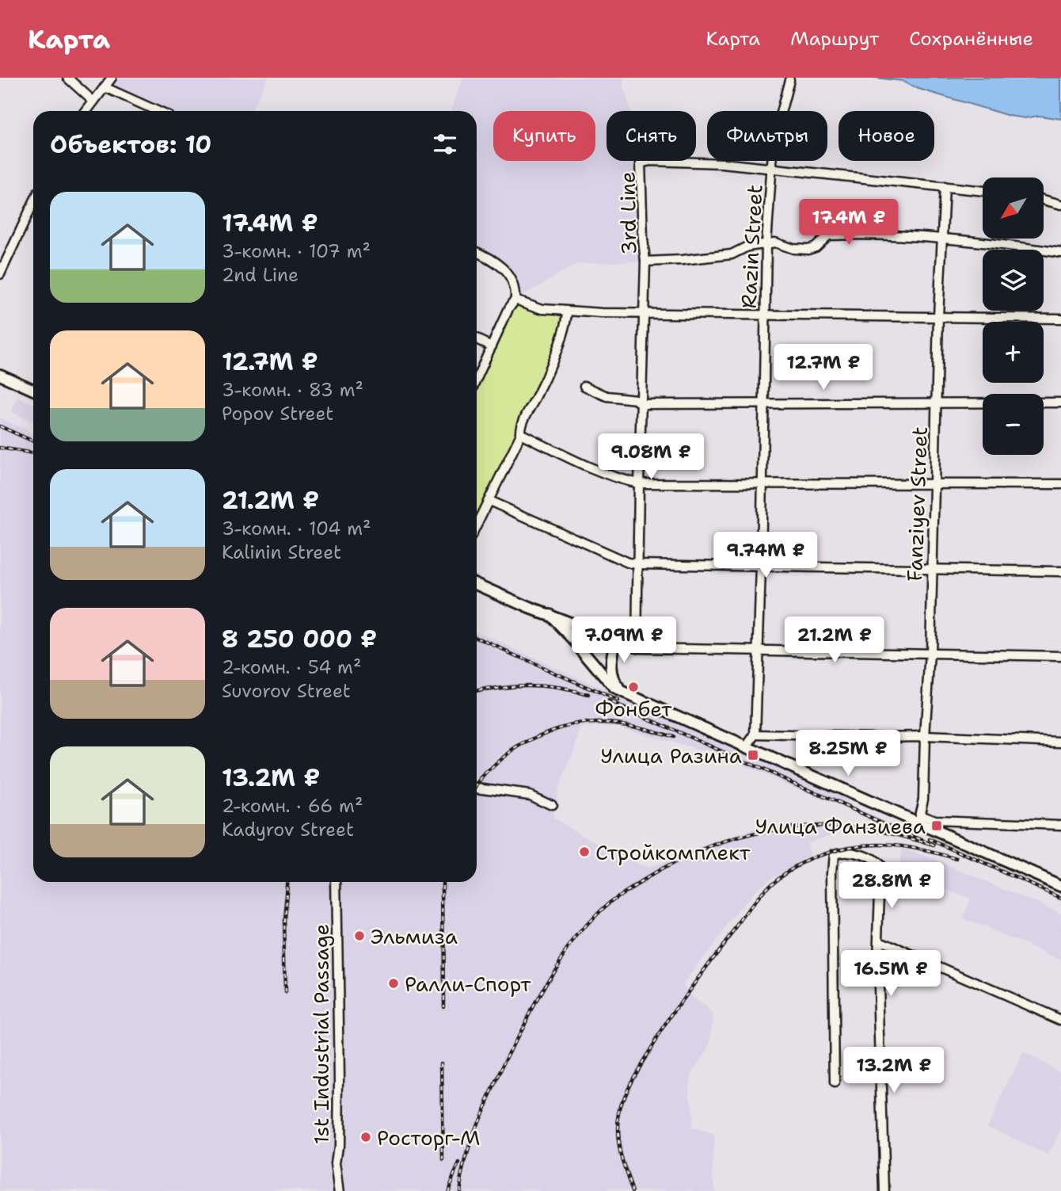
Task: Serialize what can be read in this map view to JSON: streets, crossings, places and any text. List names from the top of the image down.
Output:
{
  "streets": {
    "street": [
      "3rd Line",
      "Razin Street",
      "Fanziyev Street",
      "1st Industrial Passage"
    ]
  },
  "crossings": [
    ["3rd Line", "Razin Street"],
    ["3rd Line", "Fanziyev Street"]
  ],
  "places": {
    "other": [
      "Фонбет",
      "Стройкомплект",
      "Эльмиза",
      "Ралли-Спорт",
      "Росторг-М"
    ],
    "transit": ["Улица Разина", "Улица Фанзиева"]
  },
  "north": "bottom left",
  "page": {
    "header": "Карта",
    "nav": ["Карта", "Маршрут", "Сохранённые"],
    "chip": [
      "Купить",
      "Снять",
      "Фильтры",
      "Новое"
    ],
    "heading": "Объектов: 10",
    "map_buttons": ["+", "−"],
    "list": [
      {
        "name": "17.4M ₽",
        "note": "3-комн. · 107 m² · 2nd Line"
      },
      {
        "name": "12.7M ₽",
        "note": "3-комн. · 83 m² · Popov Street"
      },
      {
        "name": "21.2M ₽",
        "note": "3-комн. · 104 m² · Kalinin Street"
      },
      {
        "name": "8 250 000 ₽",
        "note": "2-комн. · 54 m² · Suvorov Street"
      },
      {
        "name": "13.2M ₽",
        "note": "2-комн. · 66 m² · Kadyrov Street"
      }
    ],
    "price": [
      "17.4M ₽",
      "12.7M ₽",
      "9.08M ₽",
      "9.74M ₽",
      "7.09M ₽",
      "21.2M ₽",
      "8.25M ₽",
      "28.8M ₽",
      "16.5M ₽",
      "13.2M ₽"
    ]
  }
}
